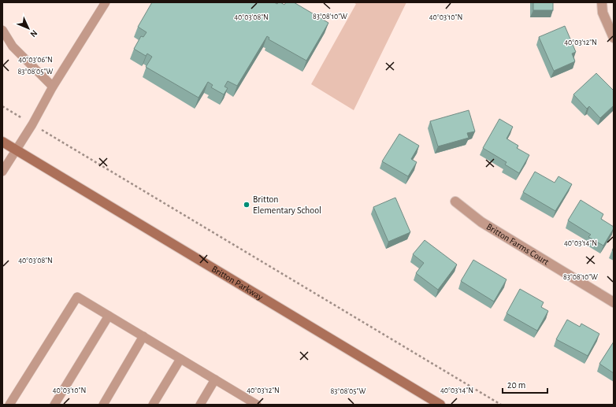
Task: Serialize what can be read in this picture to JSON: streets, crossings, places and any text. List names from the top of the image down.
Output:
{
  "streets": {
    "main road": ["Britton Parkway"],
    "street": ["Britton Farms Court"]
  },
  "places": ["Britton Elementary School"],
  "scale_bar": "20 m",
  "north": "bottom right",
  "coordinates": [
    "83°08'10\"W",
    "40°03'10\"N",
    "40°03'08\"N",
    "40°03'12\"N",
    "40°03'06\"N",
    "83°08'05\"W",
    "40°03'14\"N"
  ]
}
